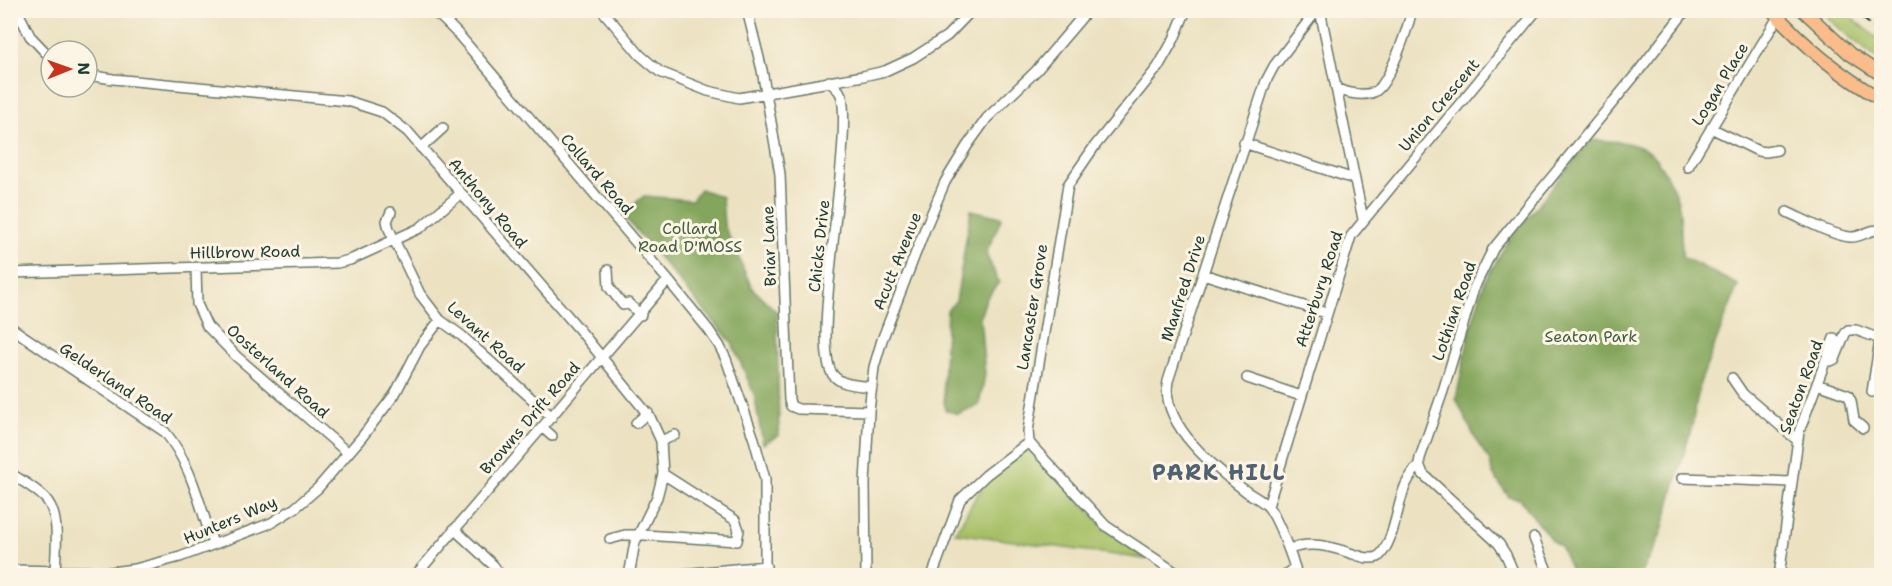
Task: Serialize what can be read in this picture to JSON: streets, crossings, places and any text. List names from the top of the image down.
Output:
{
  "streets": {
    "street": [
      "Logan Place",
      "Union Crescent",
      "Collard Road",
      "Anthony Road",
      "Briar Lane",
      "Chicks Drive",
      "Hillbrow Road",
      "Acutt Avenue",
      "Manfred Drive",
      "Atterbury Road",
      "Lancaster Grove",
      "Lothian Road",
      "Levant Road",
      "Oosterland Road",
      "Gelderland Road",
      "Seaton Road",
      "Browns Drift Road",
      "Hunters Way"
    ]
  },
  "crossings": [
    ["Union Crescent", "Atterbury Road"],
    ["Collard Road", "Browns Drift Road"],
    ["Anthony Road", "Hillbrow Road"],
    ["Anthony Road", "Browns Drift Road"],
    ["Briar Lane", "Acutt Avenue"],
    ["Chicks Drive", "Acutt Avenue"],
    ["Hillbrow Road", "Levant Road"],
    ["Hillbrow Road", "Oosterland Road"],
    ["Manfred Drive", "Atterbury Road"],
    ["Levant Road", "Browns Drift Road"],
    ["Levant Road", "Hunters Way"],
    ["Oosterland Road", "Hunters Way"],
    ["Gelderland Road", "Hunters Way"]
  ],
  "districts": ["PARK HILL"],
  "parks": ["Collard Road D'MOSS", "Seaton Park"],
  "north": "right"
}
